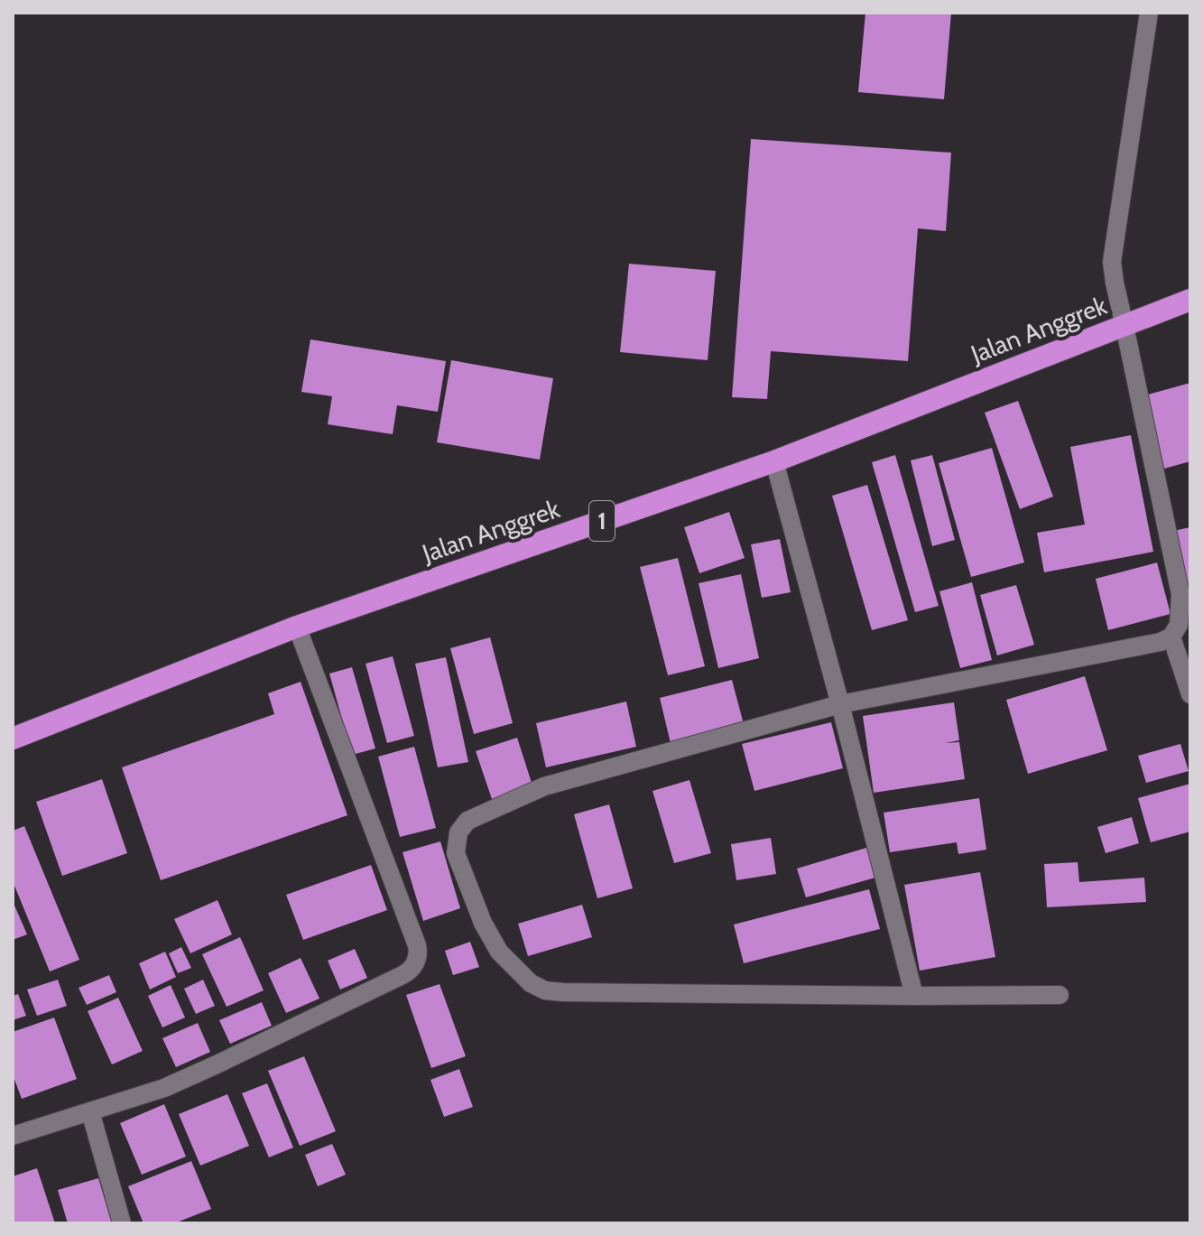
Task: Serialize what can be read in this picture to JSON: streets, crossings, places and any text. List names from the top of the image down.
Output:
{
  "streets": {
    "highway": ["Jalan Anggrek", "1"]
  }
}
